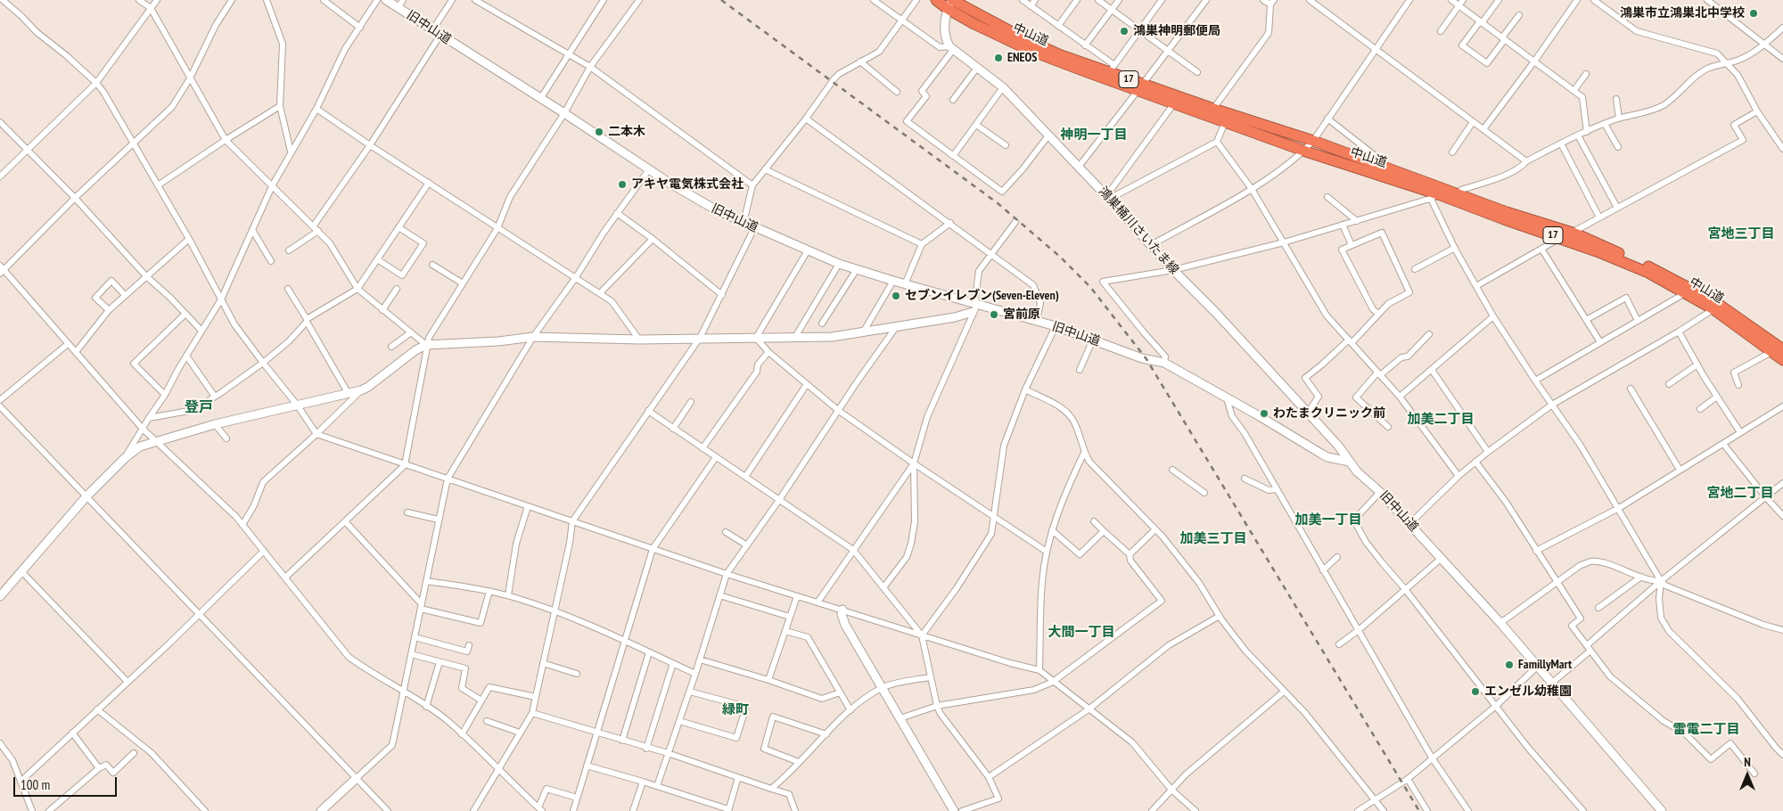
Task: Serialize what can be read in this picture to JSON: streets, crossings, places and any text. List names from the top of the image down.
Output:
{
  "streets": {
    "highway": ["中山道", "17"],
    "main road": ["旧中山道", "鴻巣桶川さいたま線"]
  },
  "crossings": [
    ["旧中山道", "鴻巣桶川さいたま線"]
  ],
  "districts": [
    "神明一丁目",
    "宮地三丁目",
    "登戸",
    "加美二丁目",
    "宮地二丁目",
    "加美一丁目",
    "加美三丁目",
    "大間一丁目",
    "緑町",
    "雷電二丁目"
  ],
  "places": [
    "鴻巣市立鴻巣北中学校",
    "鴻巣神明郵便局",
    "ENEOS",
    "二本木",
    "アキヤ電気株式会社",
    "セブンイレブン(Seven-Eleven)",
    "宮前原",
    "わたまクリニック前",
    "FamillyMart",
    "エンゼル幼稚園"
  ],
  "scale_bar": "100 m",
  "north": "top"
}
